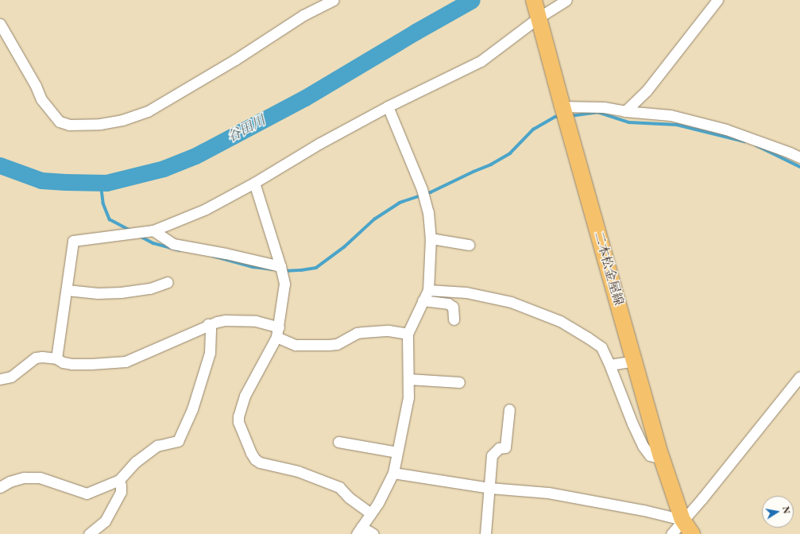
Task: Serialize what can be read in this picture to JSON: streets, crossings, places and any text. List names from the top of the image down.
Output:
{
  "streets": {
    "main road": ["二本松金屋線"]
  },
  "water": ["谷田川"],
  "north": "right"
}
